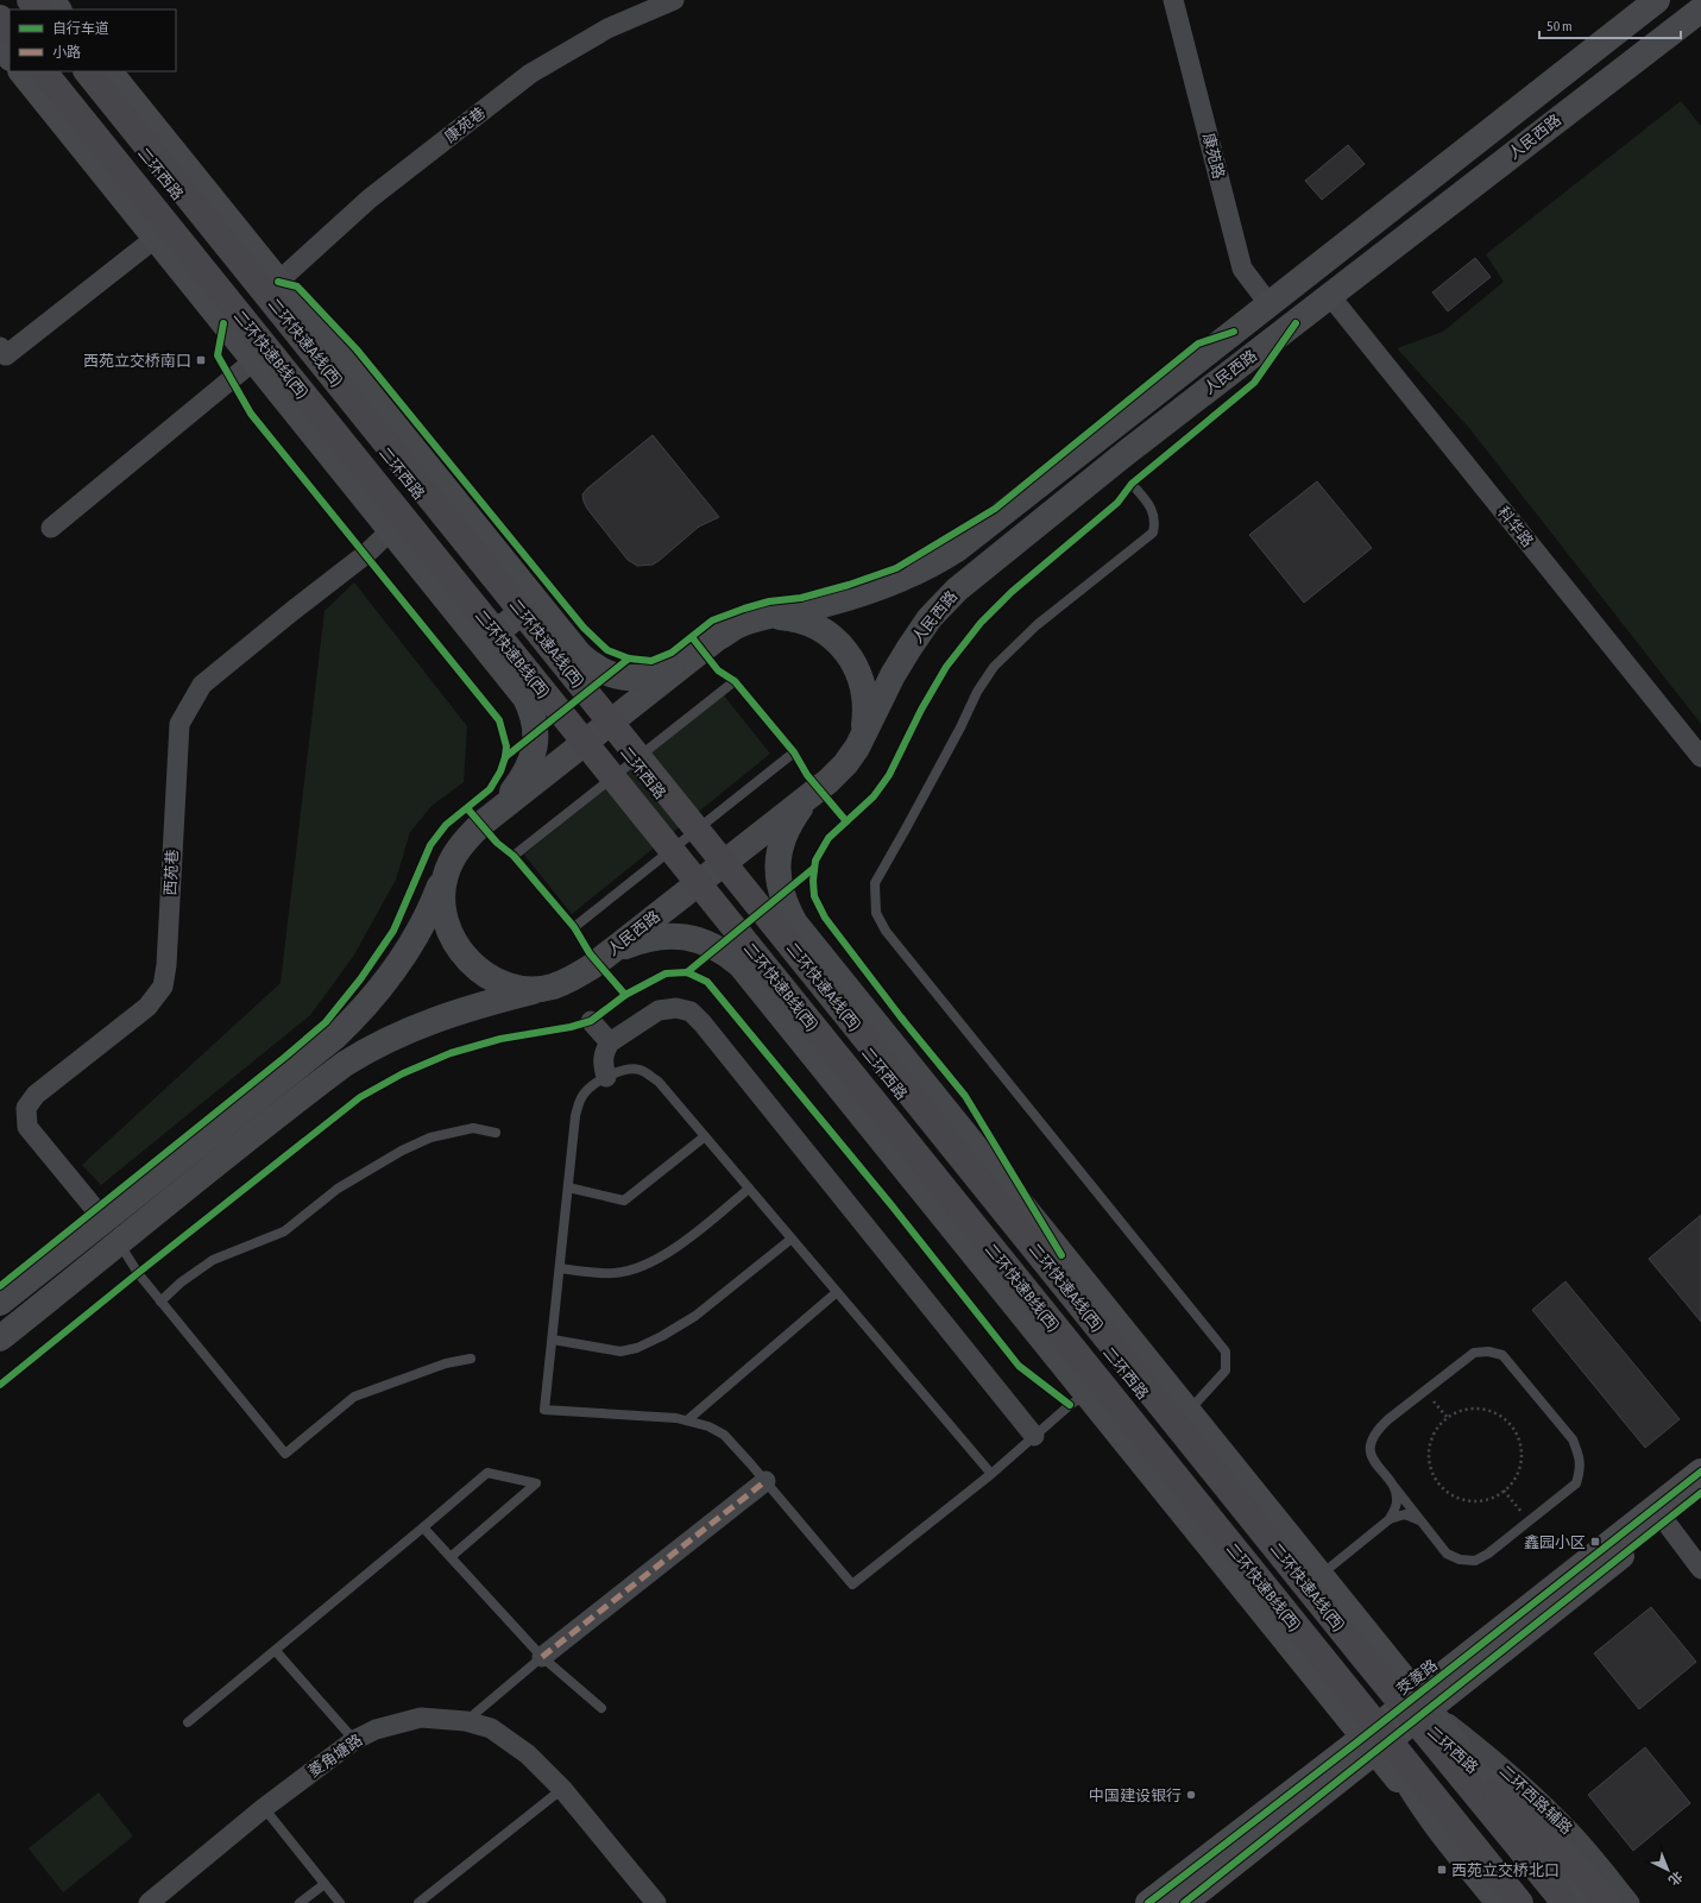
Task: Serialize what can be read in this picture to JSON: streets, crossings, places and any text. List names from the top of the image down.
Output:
{
  "streets": {
    "highway": ["二环快速A线(西)", "二环快速B线(西)"],
    "main road": ["人民西路", "二环西路"],
    "street": [
      "康苑巷",
      "康苑路",
      "科华路",
      "西苑巷",
      "茭菱路",
      "菱角塘路",
      "二环西路辅路"
    ]
  },
  "crossings": [
    ["人民西路", "康苑路"],
    ["人民西路", "科华路"],
    ["二环西路", "茭菱路"],
    ["二环西路", "二环西路辅路"],
    ["茭菱路", "二环西路辅路"]
  ],
  "places": {
    "transit": ["西苑立交桥南口", "鑫园小区", "西苑立交桥北口"],
    "other": ["中国建设银行"]
  },
  "legend": ["自行车道", "小路"],
  "scale_bar": "50 m",
  "north": "bottom right"
}
